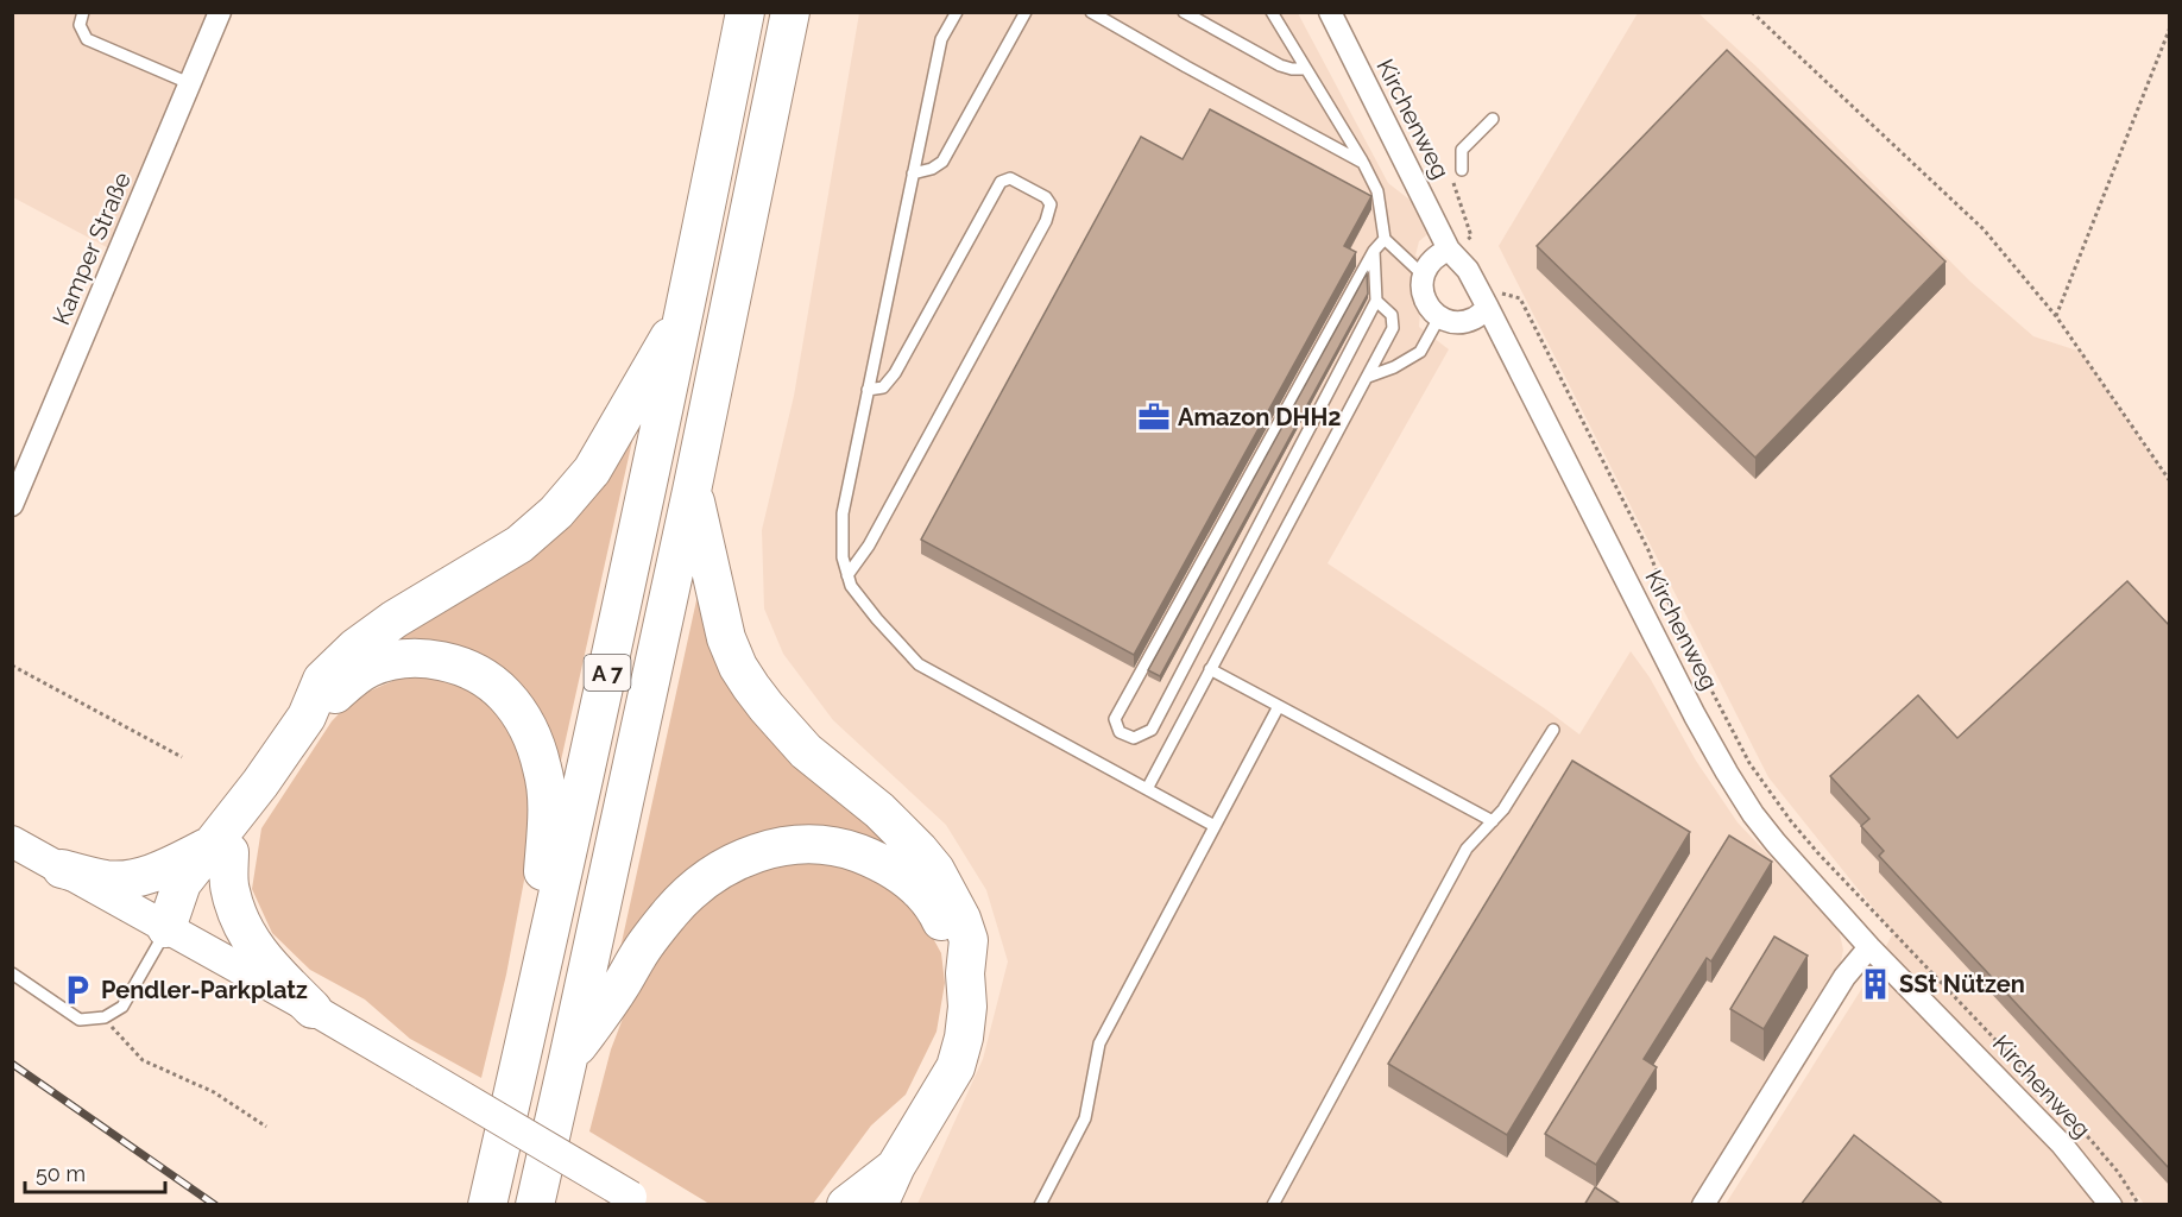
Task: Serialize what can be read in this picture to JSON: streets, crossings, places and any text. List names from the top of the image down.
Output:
{
  "streets": {
    "highway": ["A 7"],
    "street": ["Kirchenweg", "Kamper Straße"]
  },
  "places": {
    "office": ["Amazon DHH2"],
    "building": ["SSt Nützen"],
    "parking": ["Pendler-Parkplatz"]
  },
  "scale_bar": "50 m"
}
